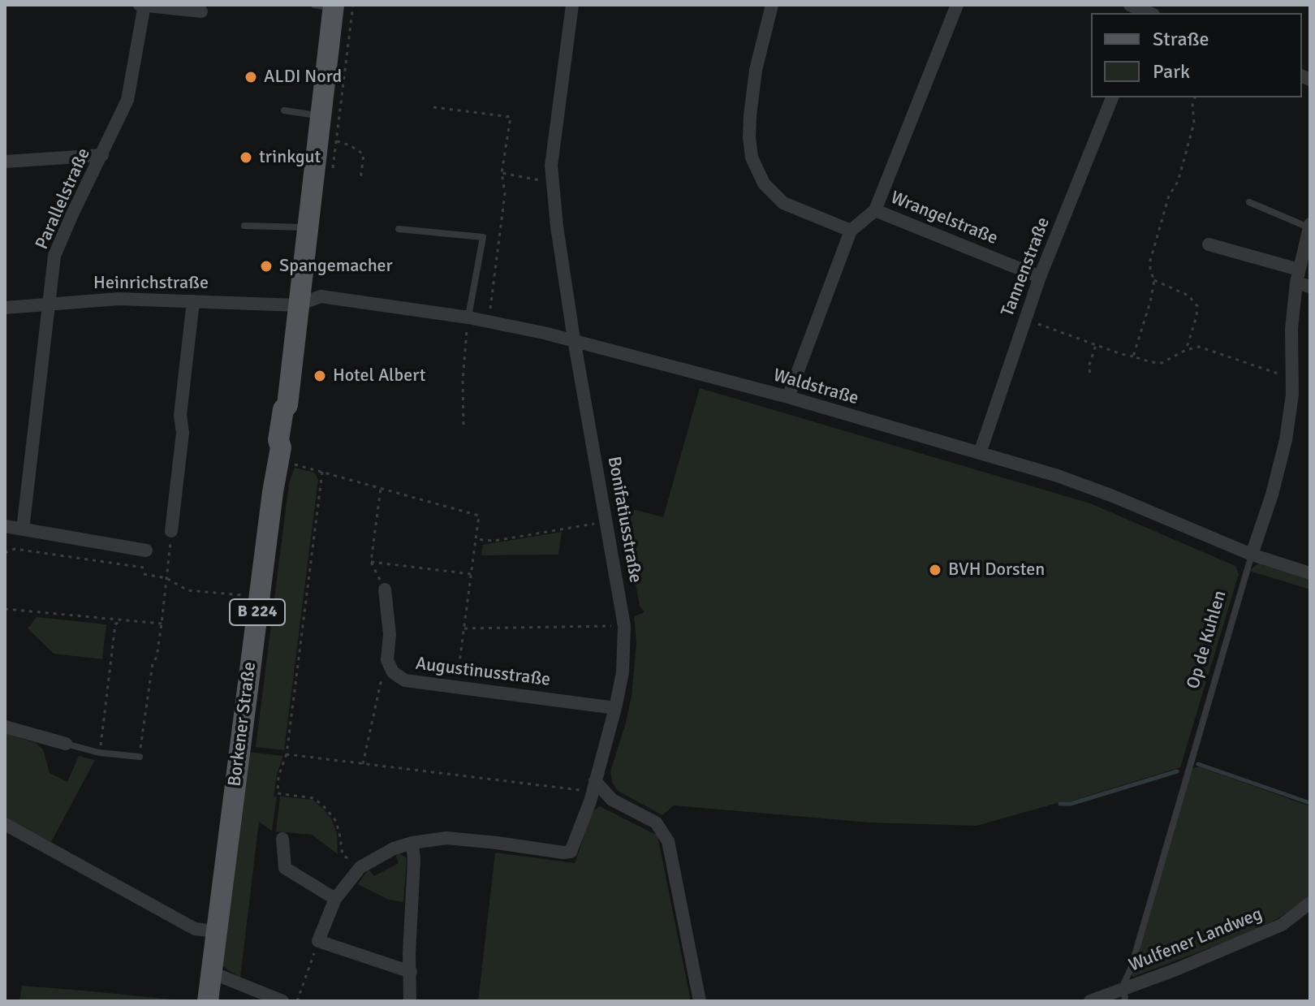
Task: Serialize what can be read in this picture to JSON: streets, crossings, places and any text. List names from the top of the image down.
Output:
{
  "streets": {
    "main road": ["B 224", "Borkener Straße"],
    "street": [
      "Parallelstraße",
      "Wrangelstraße",
      "Tannenstraße",
      "Heinrichstraße",
      "Waldstraße",
      "Bonifatiusstraße",
      "Op de Kuhlen",
      "Augustinusstraße",
      "Wulfener Landweg"
    ]
  },
  "crossings": [
    ["Parallelstraße", "Heinrichstraße"],
    ["Wrangelstraße", "Tannenstraße"],
    ["Tannenstraße", "Waldstraße"],
    ["Heinrichstraße", "Waldstraße"],
    ["Heinrichstraße", "Borkener Straße"],
    ["Waldstraße", "Bonifatiusstraße"],
    ["Waldstraße", "Op de Kuhlen"],
    ["Waldstraße", "Borkener Straße"],
    ["Bonifatiusstraße", "Augustinusstraße"],
    ["Op de Kuhlen", "Wulfener Landweg"]
  ],
  "places": [
    "ALDI Nord",
    "trinkgut",
    "Spangemacher",
    "Hotel Albert",
    "BVH Dorsten"
  ],
  "legend": ["Straße", "Park"]
}
